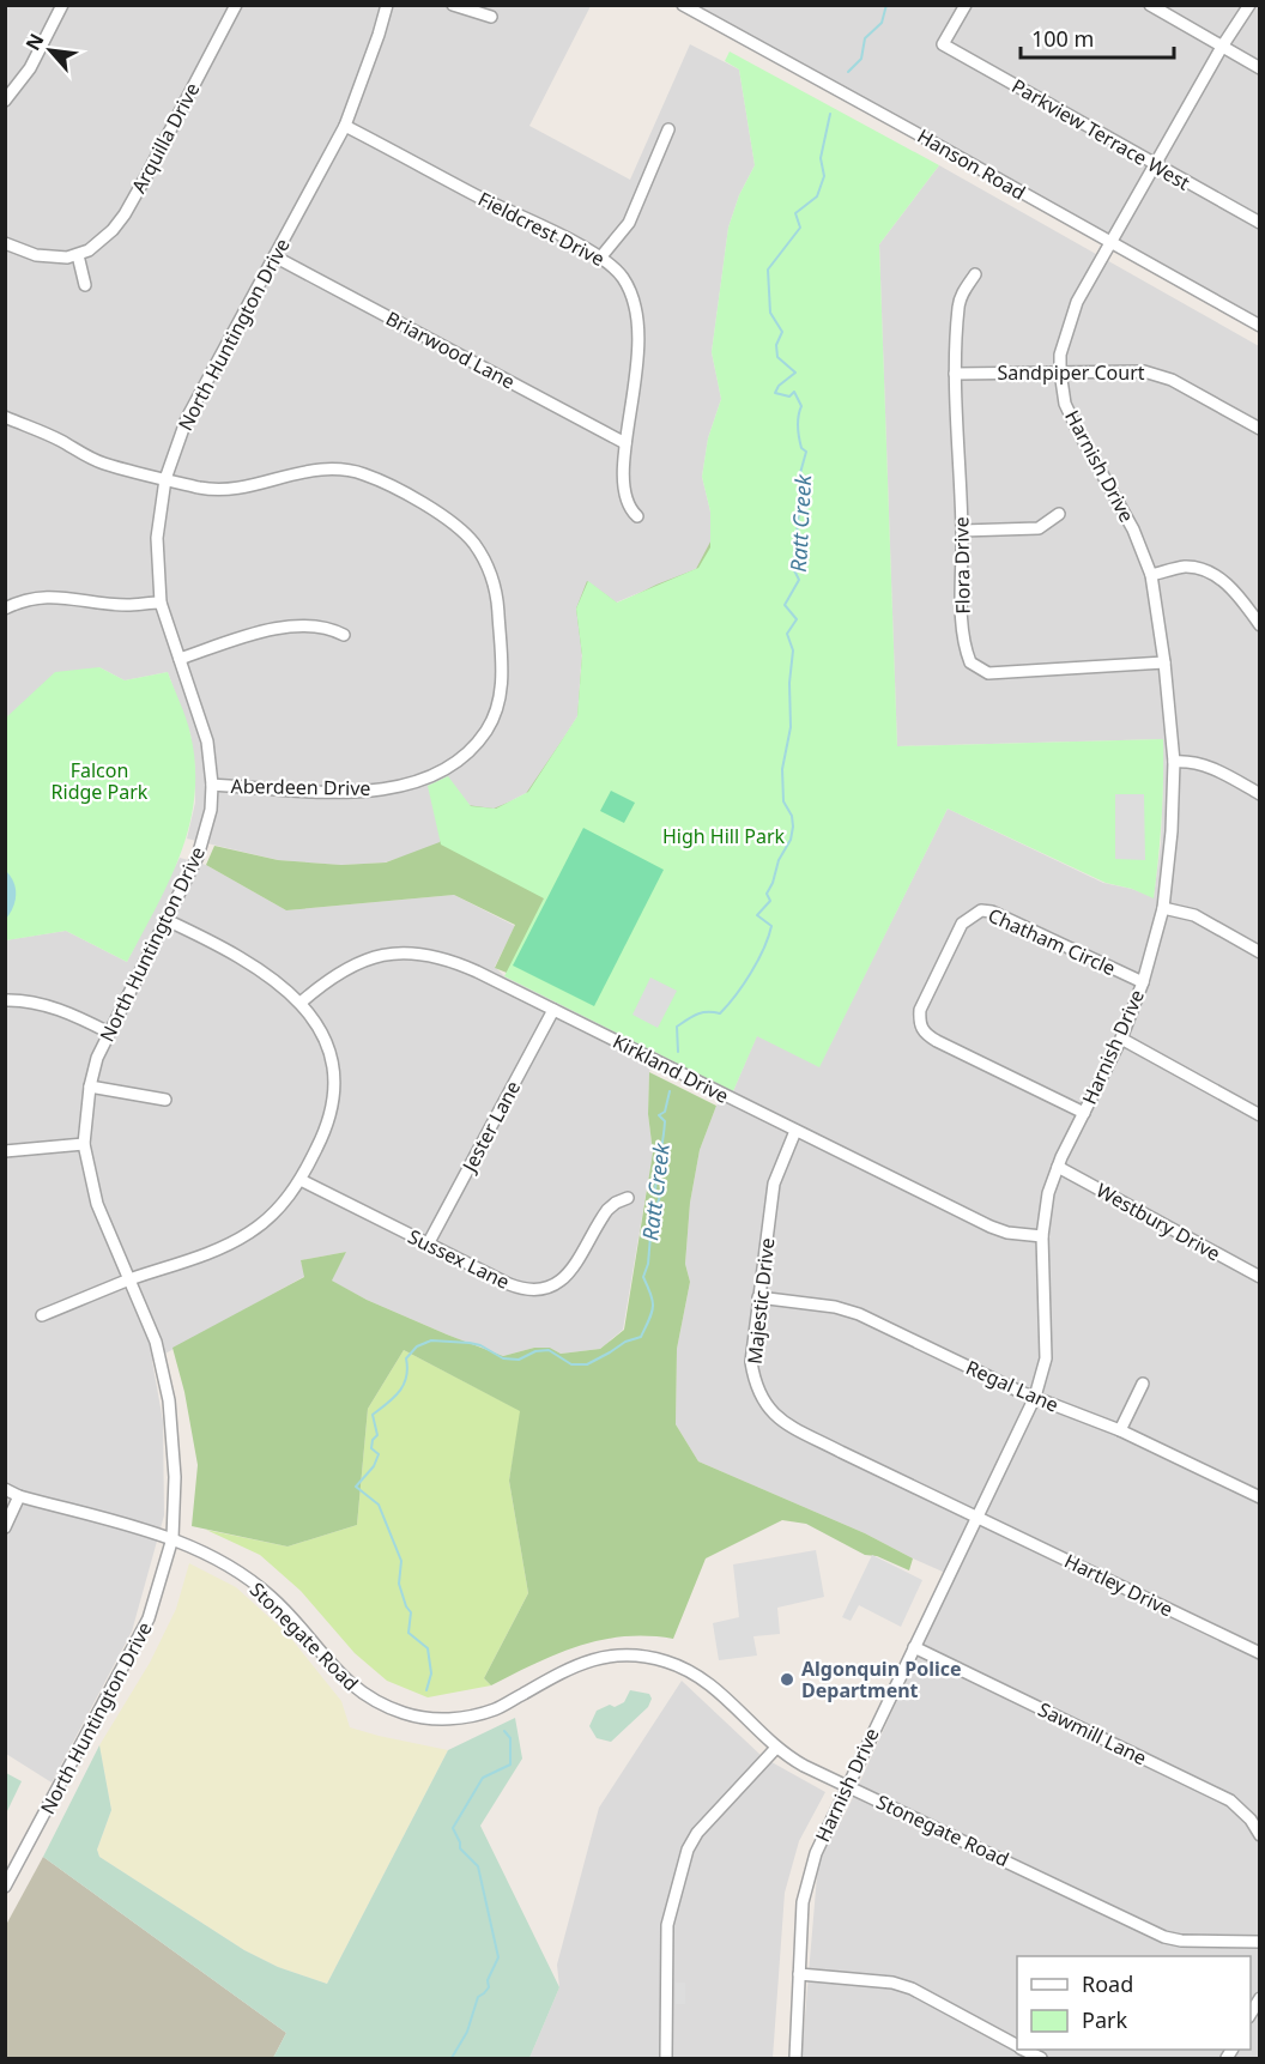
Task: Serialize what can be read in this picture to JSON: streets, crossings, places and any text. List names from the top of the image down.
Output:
{
  "streets": {
    "street": [
      "Parkview Terrace West",
      "Arquilla Drive",
      "Hanson Road",
      "Fieldcrest Drive",
      "North Huntington Drive",
      "Briarwood Lane",
      "Sandpiper Court",
      "Harnish Drive",
      "Flora Drive",
      "Aberdeen Drive",
      "Chatham Circle",
      "Kirkland Drive",
      "Jester Lane",
      "Westbury Drive",
      "Sussex Lane",
      "Majestic Drive",
      "Regal Lane",
      "Hartley Drive",
      "Stonegate Road",
      "Sawmill Lane"
    ]
  },
  "crossings": [
    ["Parkview Terrace West", "Harnish Drive"],
    ["Hanson Road", "Harnish Drive"],
    ["Fieldcrest Drive", "North Huntington Drive"],
    ["Fieldcrest Drive", "Briarwood Lane"],
    ["North Huntington Drive", "Briarwood Lane"],
    ["North Huntington Drive", "Aberdeen Drive"],
    ["North Huntington Drive", "Stonegate Road"],
    ["Sandpiper Court", "Harnish Drive"],
    ["Sandpiper Court", "Flora Drive"],
    ["Harnish Drive", "Flora Drive"],
    ["Harnish Drive", "Chatham Circle"],
    ["Harnish Drive", "Kirkland Drive"],
    ["Harnish Drive", "Westbury Drive"],
    ["Harnish Drive", "Majestic Drive"],
    ["Harnish Drive", "Regal Lane"],
    ["Harnish Drive", "Hartley Drive"],
    ["Harnish Drive", "Stonegate Road"],
    ["Harnish Drive", "Sawmill Lane"],
    ["Kirkland Drive", "Jester Lane"],
    ["Kirkland Drive", "Majestic Drive"],
    ["Jester Lane", "Sussex Lane"],
    ["Majestic Drive", "Regal Lane"],
    ["Majestic Drive", "Hartley Drive"]
  ],
  "water": ["Ratt Creek"],
  "parks": ["Falcon Ridge Park", "High Hill Park"],
  "places": ["Algonquin Police Department"],
  "legend": ["Road", "Park"],
  "scale_bar": "100 m",
  "north": "top left"
}
